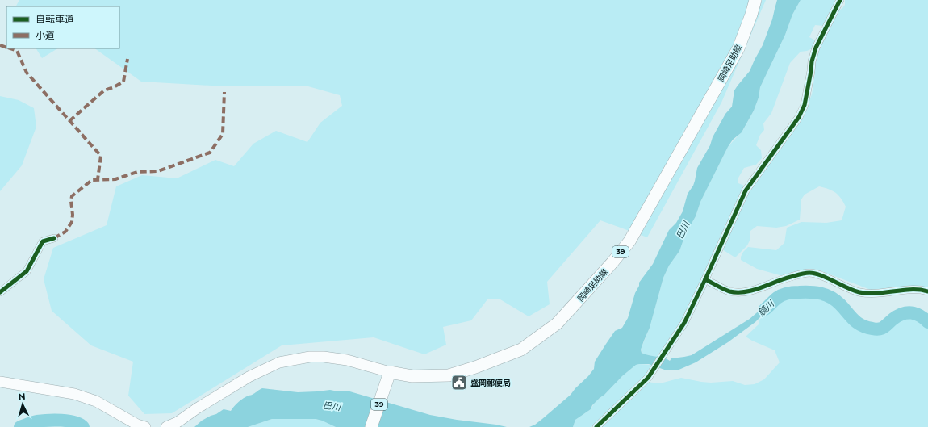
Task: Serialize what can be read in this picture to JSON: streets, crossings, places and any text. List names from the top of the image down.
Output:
{
  "streets": {
    "main road": ["岡崎足助線", "39"]
  },
  "crossings": [
    ["岡崎足助線", "39"]
  ],
  "water": ["巴川", "鏡川"],
  "places": {
    "public building": ["盛岡郵便局"]
  },
  "legend": ["自転車道", "小道"],
  "north": "top"
}
